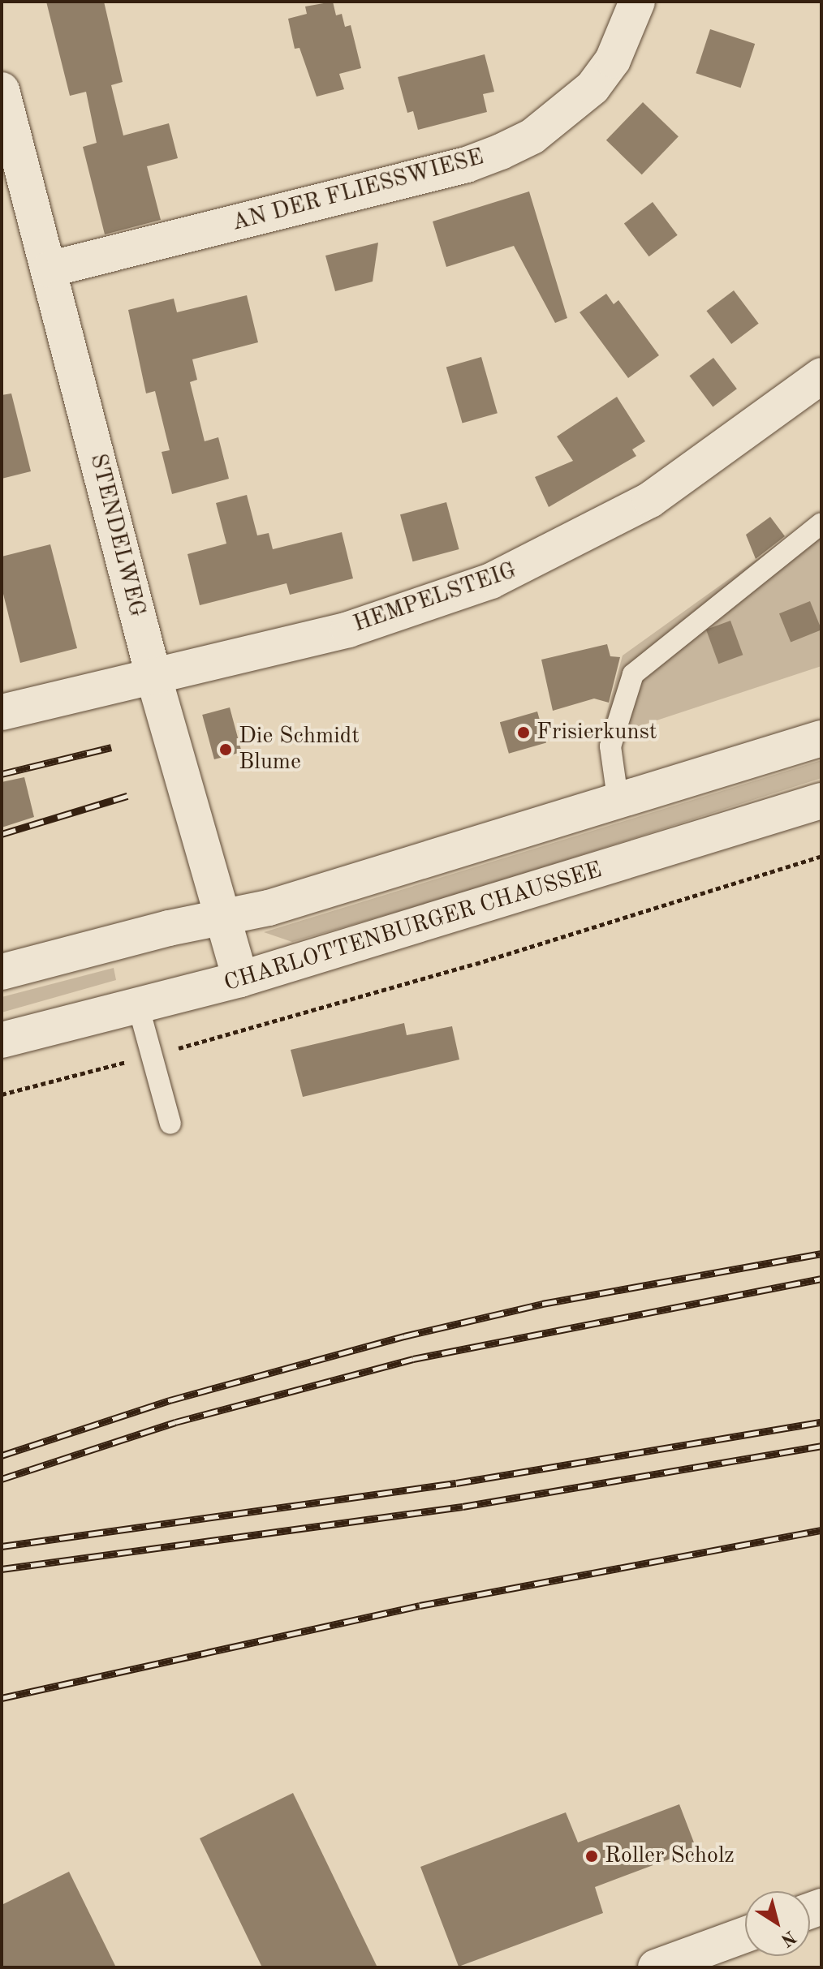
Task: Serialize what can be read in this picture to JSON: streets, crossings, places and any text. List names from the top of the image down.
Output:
{
  "streets": {
    "street": [
      "AN DER FLIESSWIESE",
      "STENDELWEG",
      "HEMPELSTEIG",
      "CHARLOTTENBURGER CHAUSSEE"
    ]
  },
  "crossings": [
    ["AN DER FLIESSWIESE", "STENDELWEG"],
    ["STENDELWEG", "HEMPELSTEIG"],
    ["STENDELWEG", "CHARLOTTENBURGER CHAUSSEE"]
  ],
  "places": ["Frisierkunst", "Die Schmidt Blume", "Roller Scholz"],
  "north": "bottom right"
}
